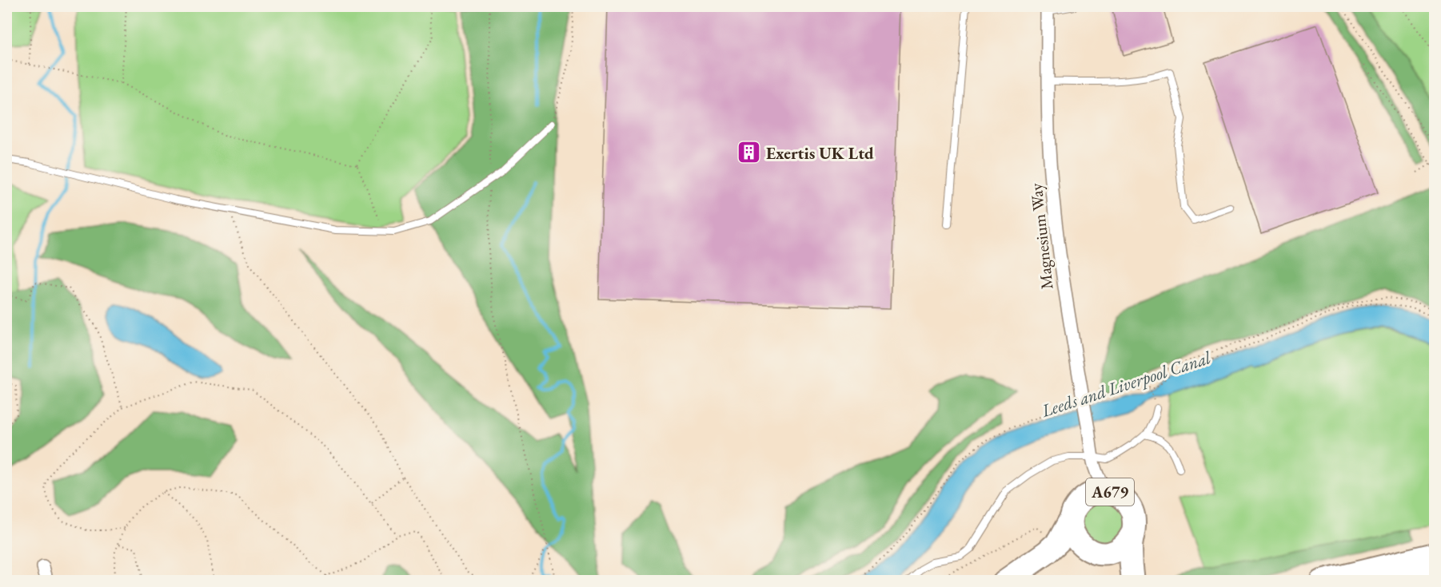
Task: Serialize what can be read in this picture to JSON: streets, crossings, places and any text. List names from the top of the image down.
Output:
{
  "streets": {
    "highway": ["A679"],
    "street": ["Magnesium Way"]
  },
  "crossings": [
    ["Magnesium Way", "A679"]
  ],
  "water": ["Leeds and Liverpool Canal"],
  "places": {
    "building": ["Exertis UK Ltd"]
  }
}
